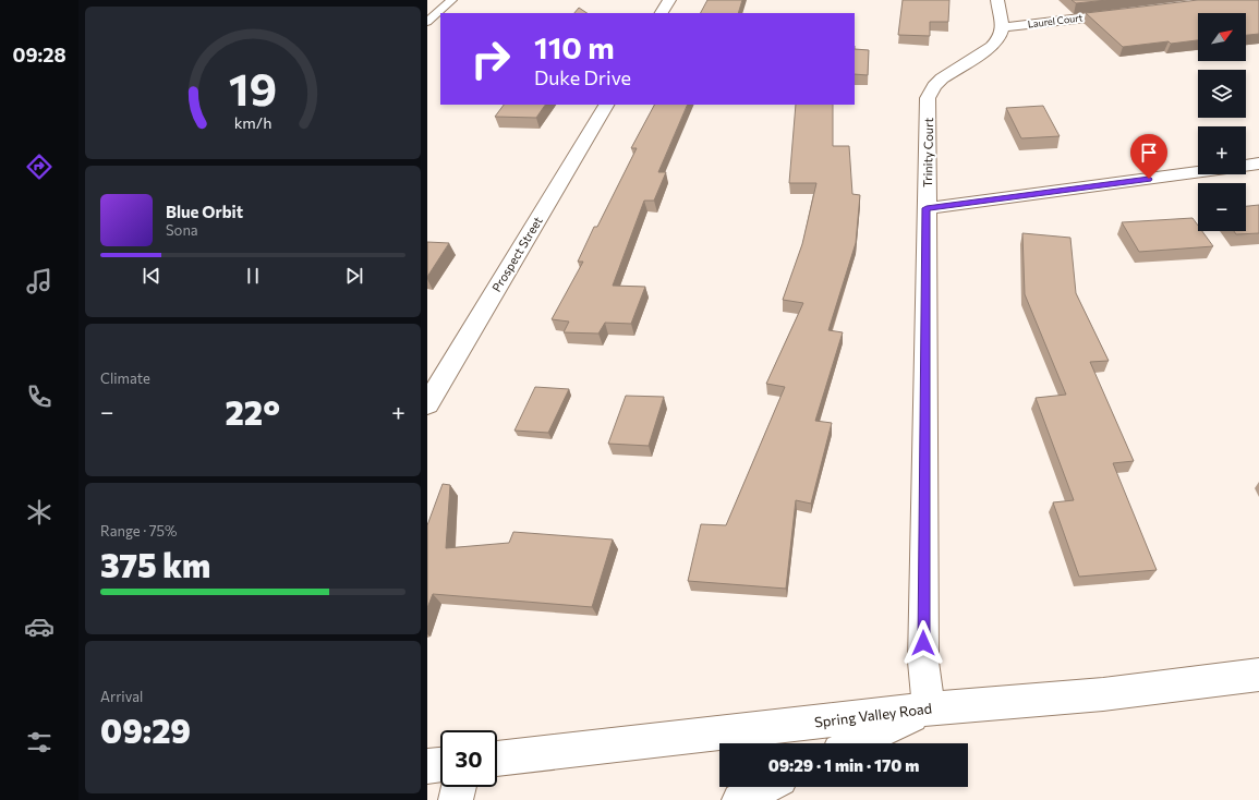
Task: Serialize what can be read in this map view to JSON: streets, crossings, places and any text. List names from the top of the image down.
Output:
{
  "streets": {
    "street": [
      "Laurel Court",
      "Trinity Court",
      "Prospect Street",
      "Spring Valley Road"
    ]
  },
  "crossings": [
    ["Laurel Court", "Trinity Court"],
    ["Trinity Court", "Spring Valley Road"]
  ],
  "north": "top right",
  "page": {
    "tabs": "09:28",
    "map_buttons": ["+", "−"],
    "turn": ["110 m", "Duke Drive"],
    "song": ["Blue Orbit", "Sona"],
    "tile": [
      "Climate",
      ["Range · 75%", "375 km"],
      ["Arrival", "09:29"]
    ],
    "heat": ["−", "22°", "+"],
    "limit": "30",
    "trip": "09:29 · 1 min · 170 m",
    "gauge": ["19", "km/h"]
  }
}
